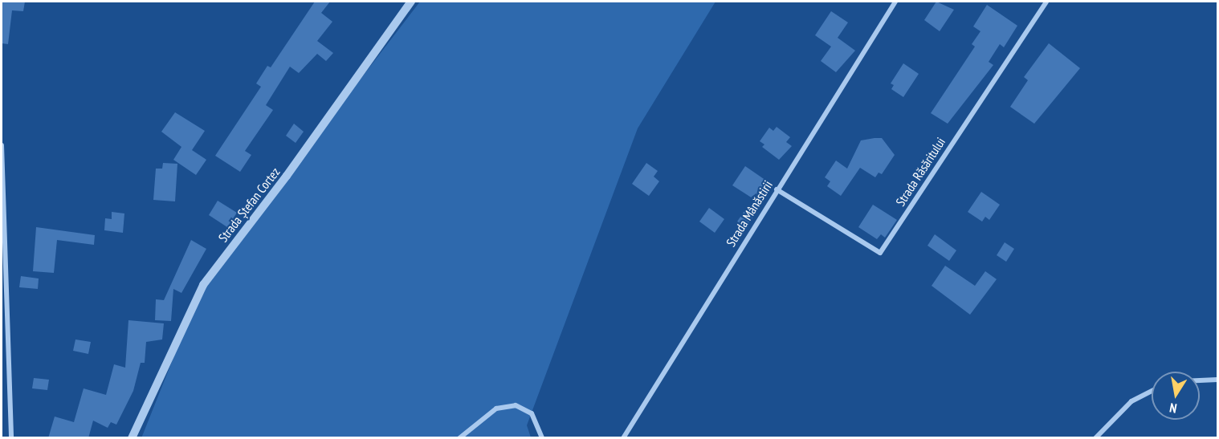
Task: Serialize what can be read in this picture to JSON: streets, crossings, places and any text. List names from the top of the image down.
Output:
{
  "streets": {
    "street": ["Strada Răsăritului", "Strada Ștefan Cortez", "Strada Mânăstirii"]
  },
  "crossings": [
    ["Strada Răsăritului", "Strada Mânăstirii"]
  ],
  "north": "bottom"
}
